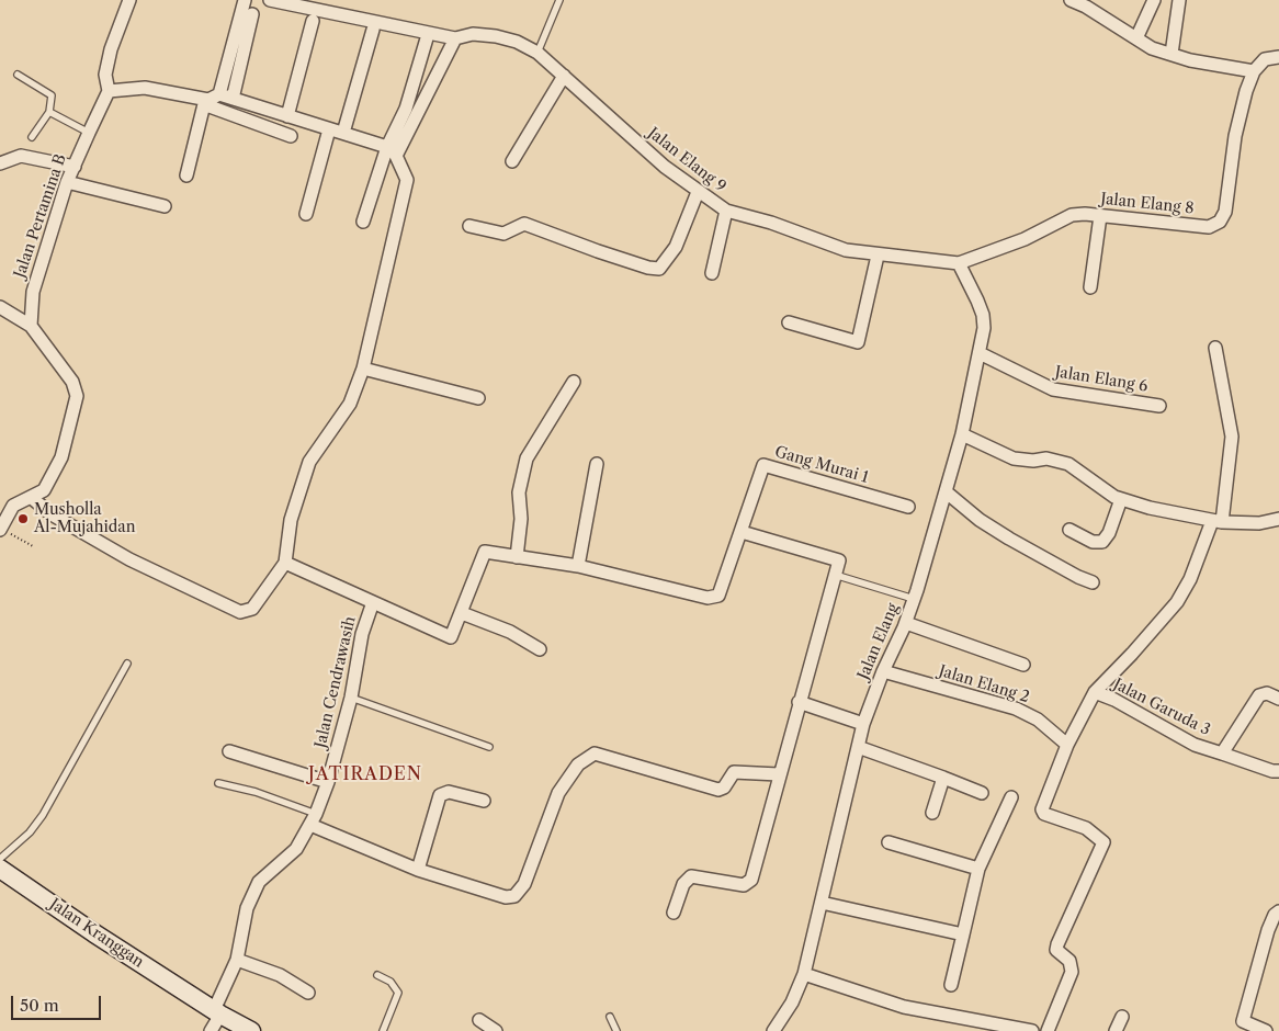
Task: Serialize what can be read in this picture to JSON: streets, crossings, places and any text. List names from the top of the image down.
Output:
{
  "streets": {
    "main road": ["Jalan Kranggan"],
    "street": [
      "Jalan Elang 9",
      "Jalan Elang 8",
      "Jalan Pertamina B",
      "Jalan Elang 6",
      "Gang Murai 1",
      "Jalan Elang",
      "Jalan Cendrawasih",
      "Jalan Elang 2",
      "Jalan Garuda 3"
    ]
  },
  "crossings": [
    ["Jalan Elang 9", "Jalan Elang 8"],
    ["Jalan Elang 9", "Jalan Elang"],
    ["Jalan Elang 8", "Jalan Elang"],
    ["Jalan Elang 6", "Jalan Elang"],
    ["Gang Murai 1", "Jalan Cendrawasih"],
    ["Jalan Elang", "Jalan Elang 2"],
    ["Jalan Cendrawasih", "Jalan Kranggan"]
  ],
  "districts": ["JATIRADEN"],
  "places": ["Musholla Al-Mujahidan"],
  "scale_bar": "50 m"
}
